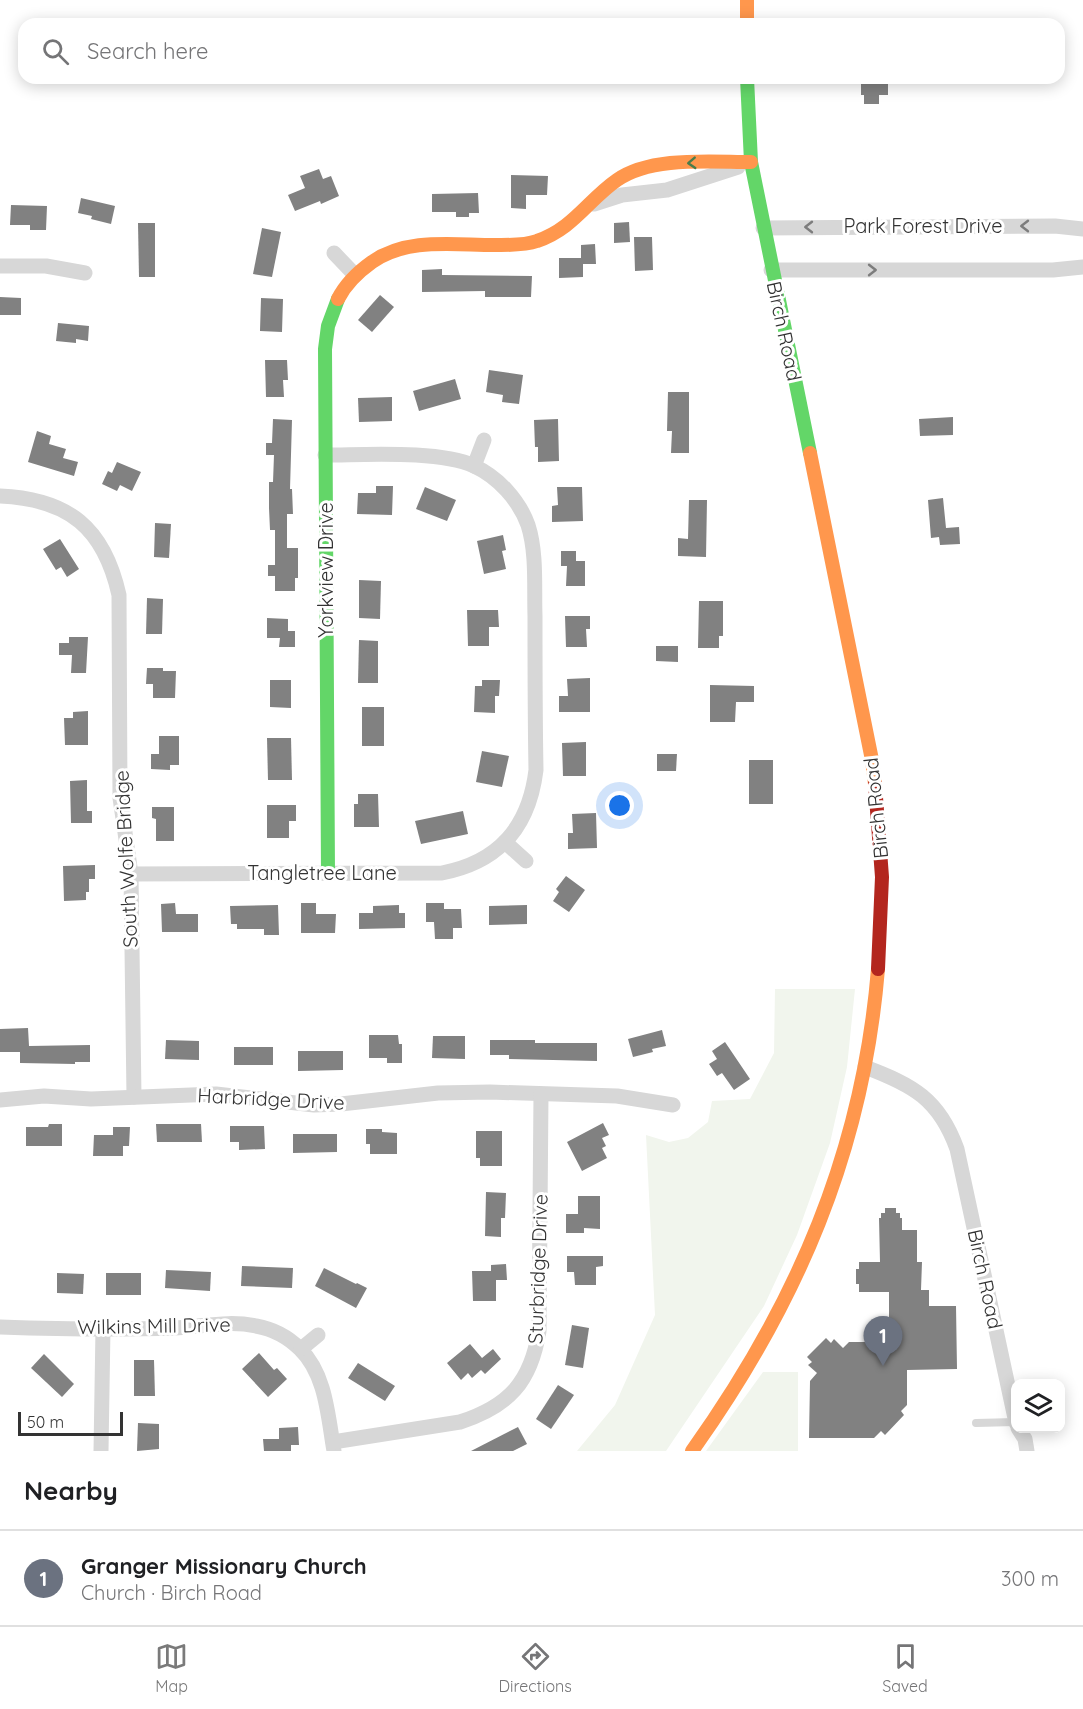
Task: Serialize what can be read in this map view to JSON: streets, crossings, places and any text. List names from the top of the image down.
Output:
{
  "streets": {
    "main road": ["Birch Road", "Yorkview Drive"],
    "street": [
      "Park Forest Drive",
      "South Wolfe Bridge",
      "Tangletree Lane",
      "Harbridge Drive",
      "Sturbridge Drive",
      "Wilkins Mill Drive"
    ]
  },
  "crossings": [
    ["Park Forest Drive", "Birch Road"],
    ["Birch Road", "Yorkview Drive"],
    ["Yorkview Drive", "Tangletree Lane"],
    ["South Wolfe Bridge", "Tangletree Lane"],
    ["South Wolfe Bridge", "Harbridge Drive"],
    ["Harbridge Drive", "Sturbridge Drive"],
    ["Sturbridge Drive", "Wilkins Mill Drive"]
  ],
  "scale_bar": "50 m",
  "page": {
    "search": "Search here",
    "pins": "1",
    "scale": "50 m",
    "heading": "Nearby",
    "list": [
      {
        "mark": "1",
        "name": "Granger Missionary Church",
        "note": "Church · Birch Road",
        "value": "300 m"
      }
    ],
    "nav": ["Map", "Directions", "Saved"]
  }
}
